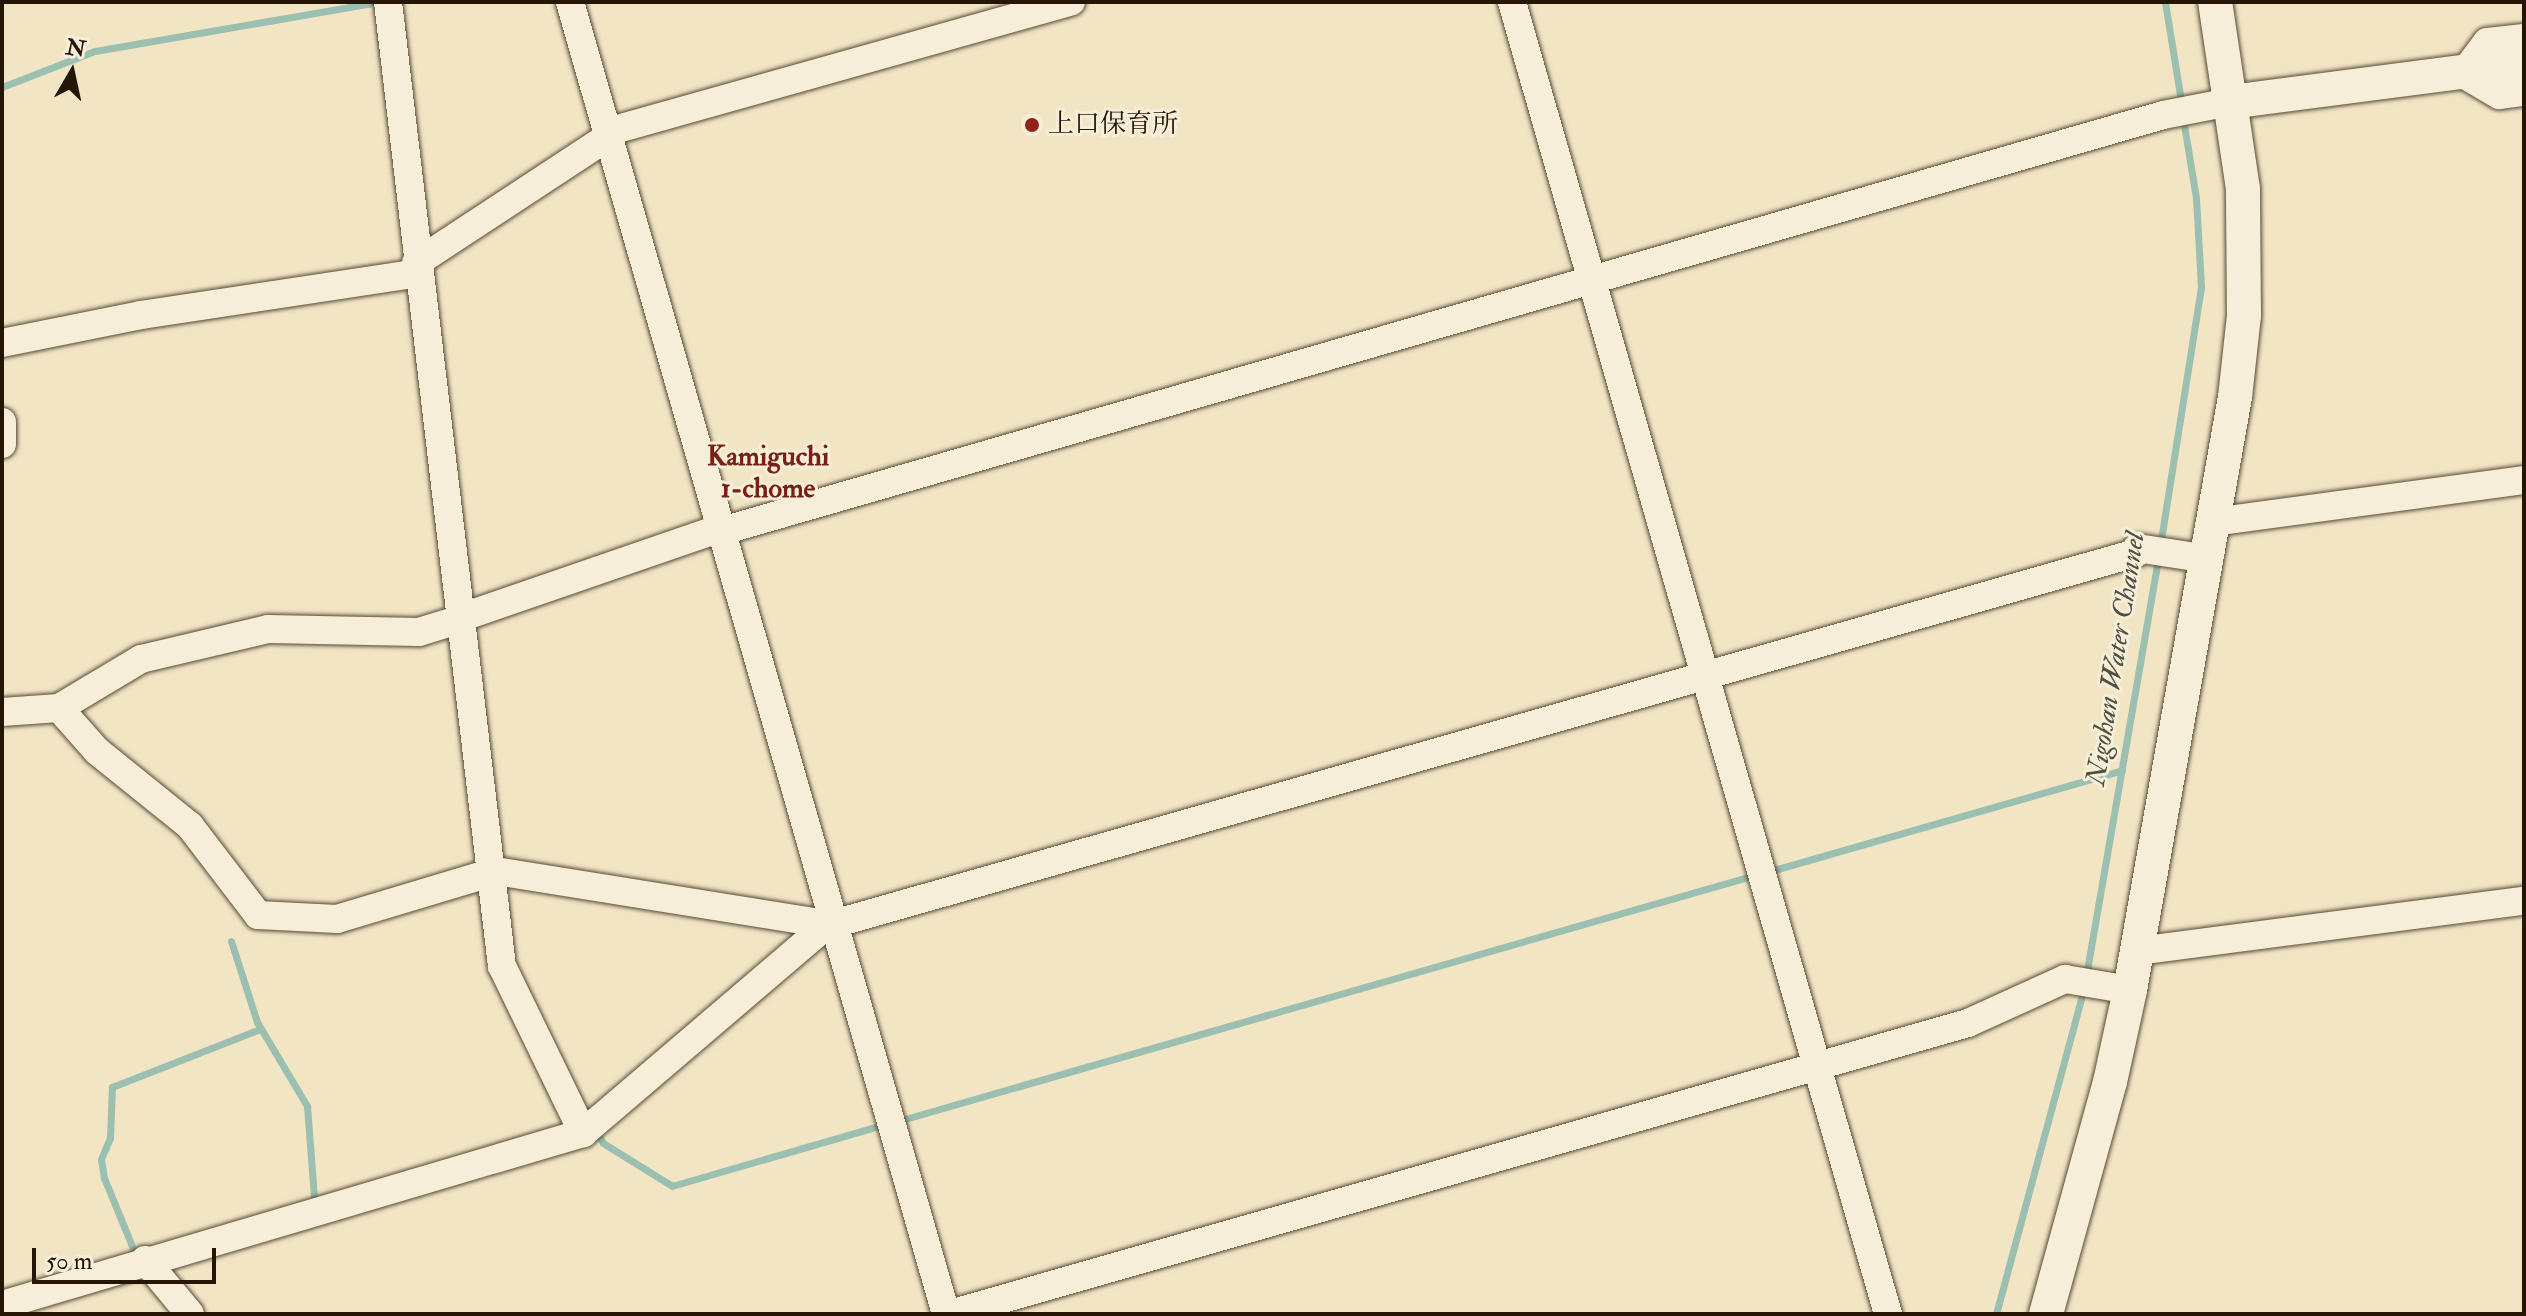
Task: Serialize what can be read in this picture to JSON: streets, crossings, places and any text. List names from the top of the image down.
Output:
{
  "districts": ["Kamiguchi 1-chome"],
  "water": ["Nigohan Water Channel"],
  "places": ["上口保育所"],
  "scale_bar": "50 m",
  "north": "top"
}
